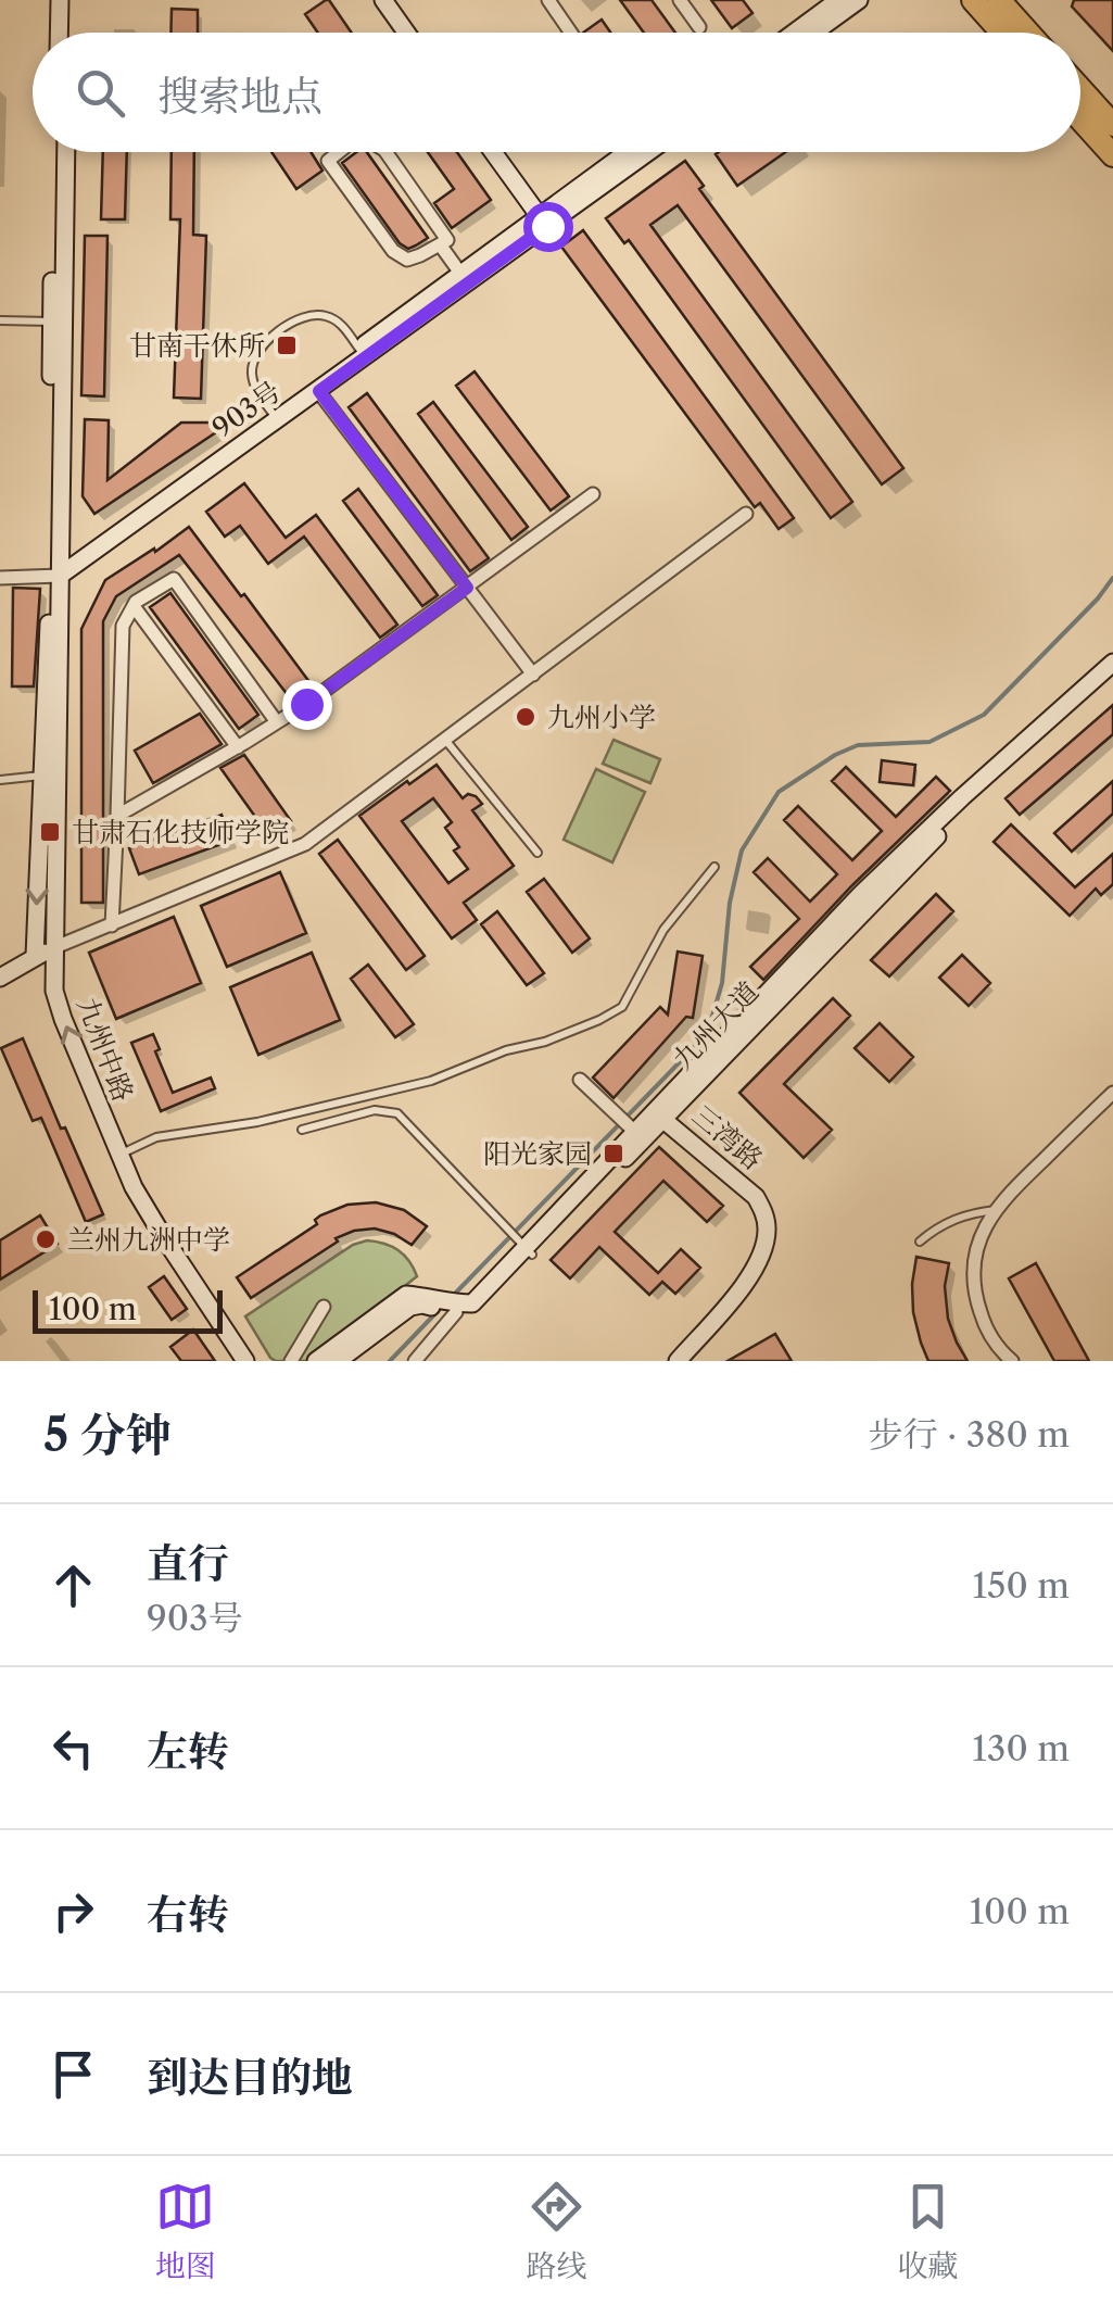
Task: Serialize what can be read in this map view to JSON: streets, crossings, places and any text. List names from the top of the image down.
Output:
{
  "streets": {
    "street": [
      "903号",
      "九州大道",
      "九州中路",
      "三湾路"
    ]
  },
  "crossings": [
    ["903号", "九州中路"],
    ["九州大道", "三湾路"]
  ],
  "places": {
    "transit": ["甘南干休所", "甘肃石化技师学院", "阳光家园"],
    "other": ["九州小学", "兰州九洲中学"]
  },
  "scale_bar": "100 m",
  "page": {
    "search": "搜索地点",
    "scale": "100 m",
    "heading": ["5 分钟", "步行 · 380 m"],
    "list": [
      ["直行", "903号", "150 m"],
      ["左转", "130 m"],
      ["右转", "100 m"],
      "到达目的地"
    ],
    "nav": ["地图", "路线", "收藏"]
  }
}
